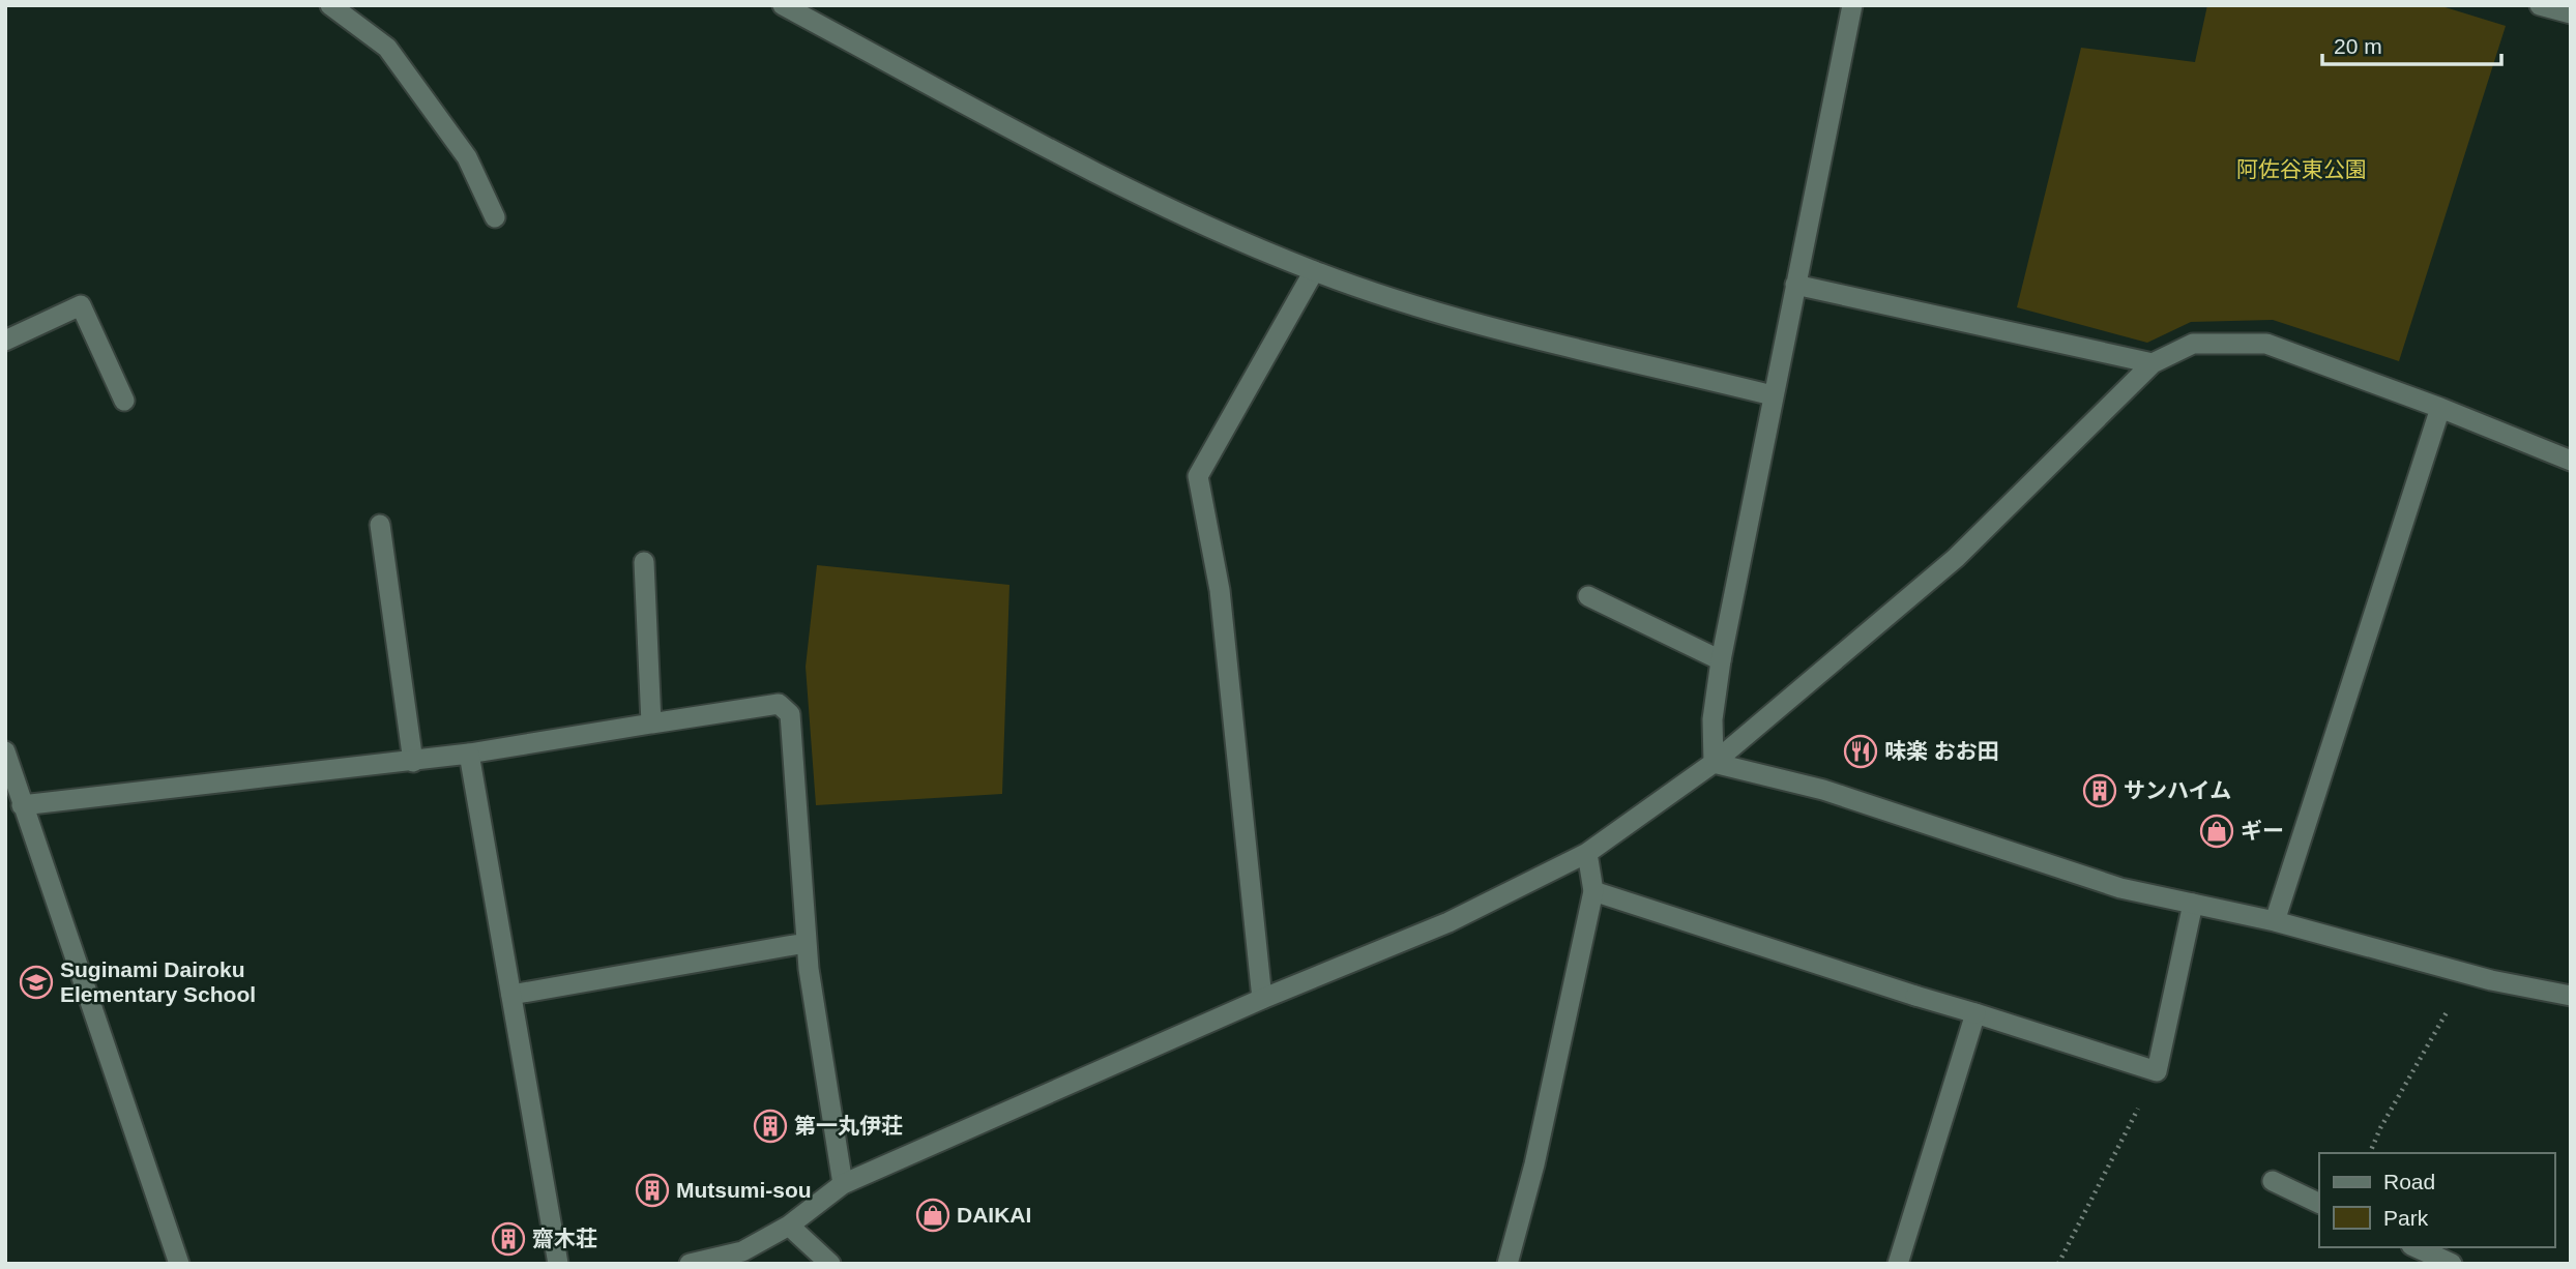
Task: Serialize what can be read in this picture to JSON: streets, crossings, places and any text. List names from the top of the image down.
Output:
{
  "parks": ["阿佐谷東公園"],
  "places": {
    "restaurant": ["味楽 おお田"],
    "building": [
      "サンハイム",
      "第一丸伊荘",
      "Mutsumi-sou",
      "齋木荘"
    ],
    "shop": ["ギー", "DAIKAI"],
    "school or university": ["Suginami Dairoku Elementary School"]
  },
  "legend": ["Road", "Park"],
  "scale_bar": "20 m"
}
